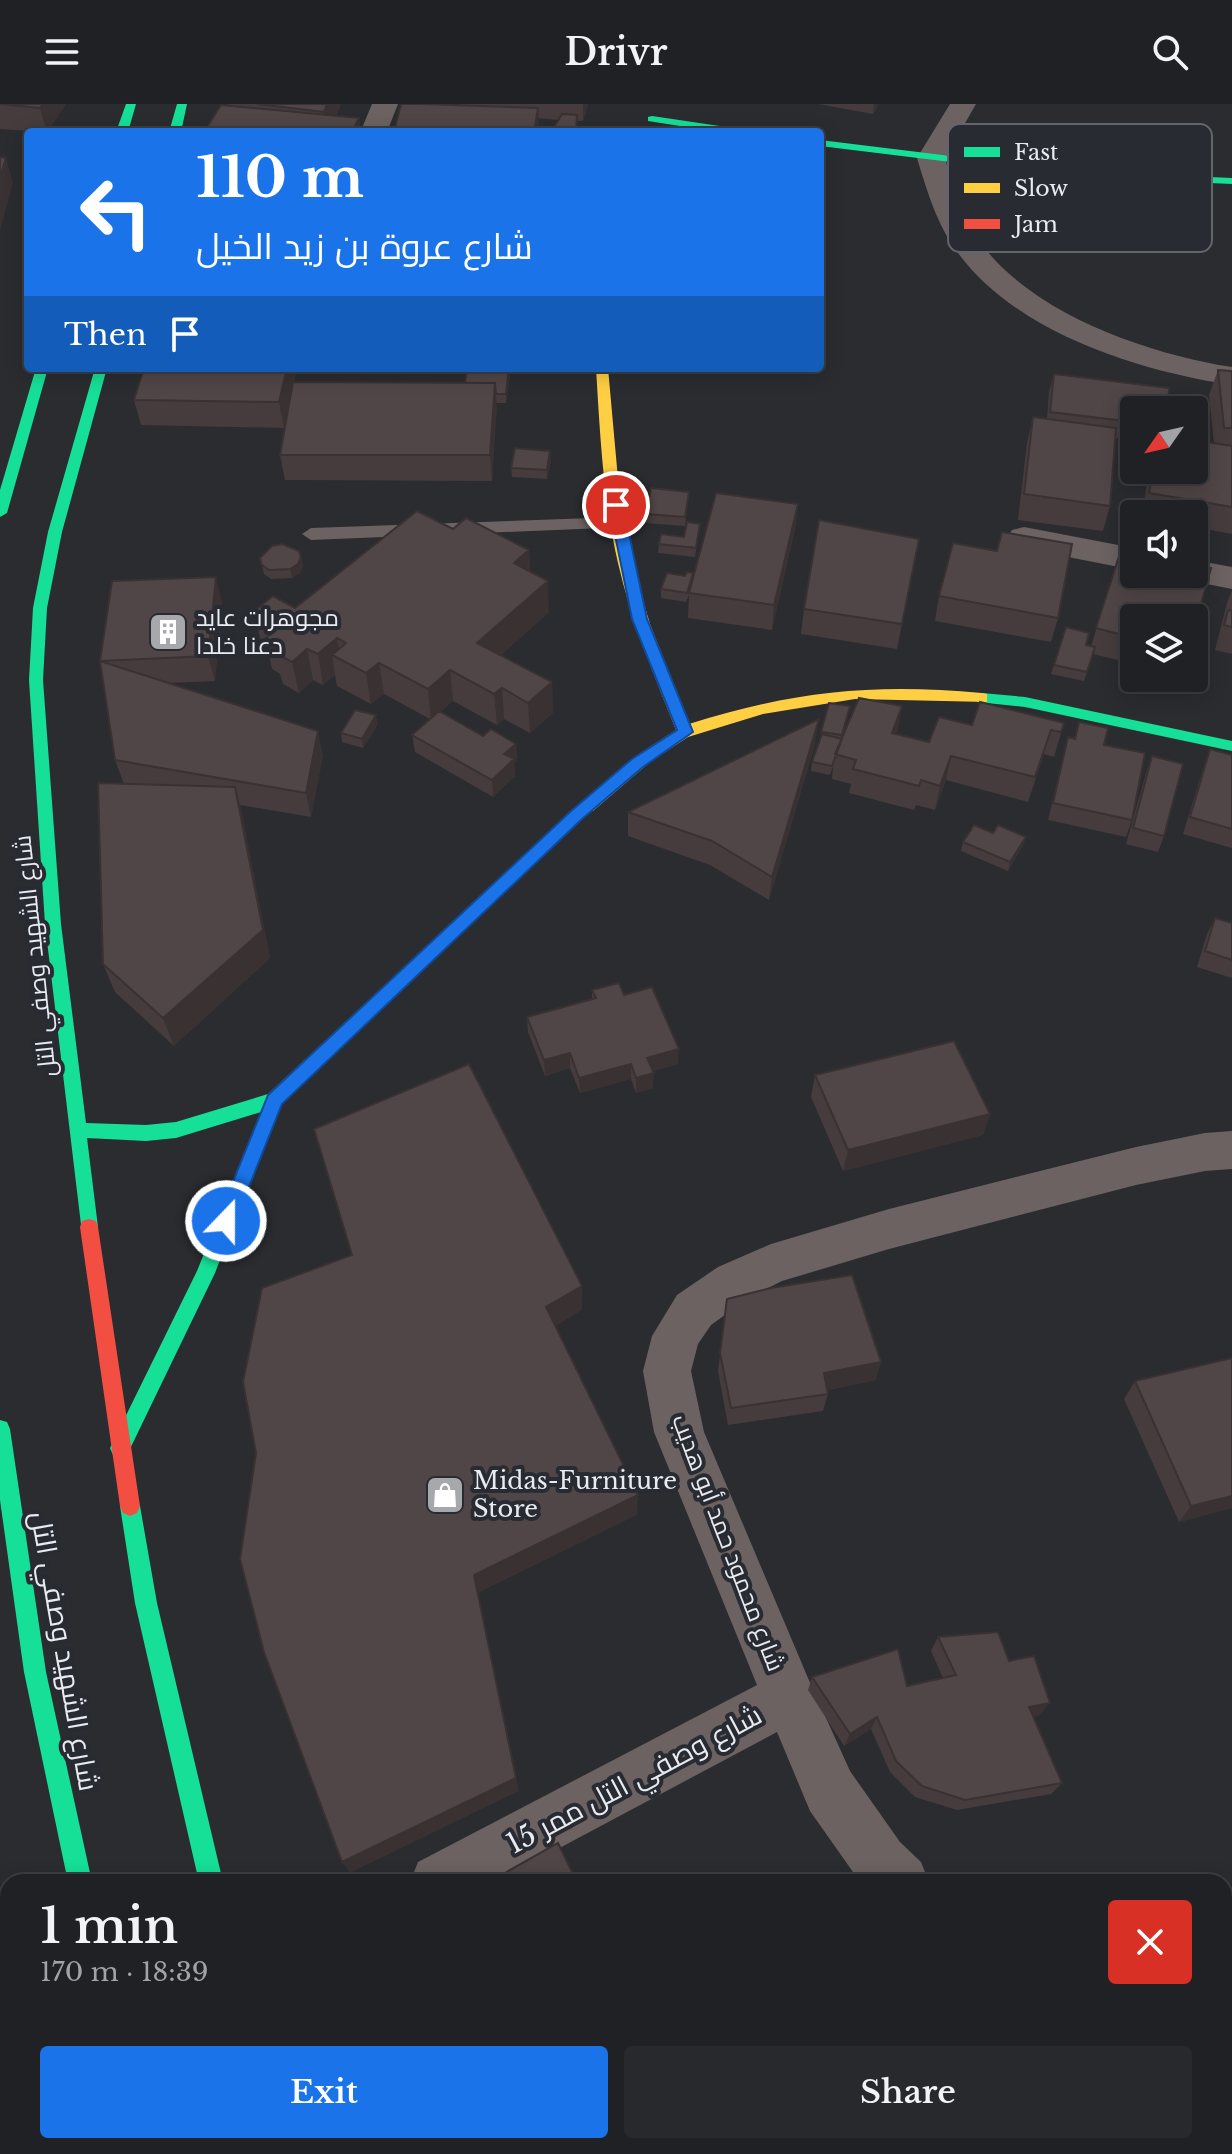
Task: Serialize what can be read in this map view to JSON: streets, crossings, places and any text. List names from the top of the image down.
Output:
{
  "streets": {
    "street": ["شارع الشهيد وصفي التل", "شارع محمود حمد أبو هديب", "شارع وصفي التل ممر 15"]
  },
  "crossings": [
    ["شارع محمود حمد أبو هديب", "شارع وصفي التل ممر 15"]
  ],
  "places": {
    "building": ["مجوهرات عايد دعنا خلدا"],
    "shop": ["Midas-Furniture Store"]
  },
  "legend": ["Fast", "Slow", "Jam"],
  "north": "bottom left",
  "page": {
    "header": "Drivr",
    "turn": ["110 m", "شارع عروة بن زيد الخيل"],
    "then": "Then",
    "heading": ["1 min", "170 m · 18:39"],
    "buttons": ["Exit", "Share"]
  }
}
